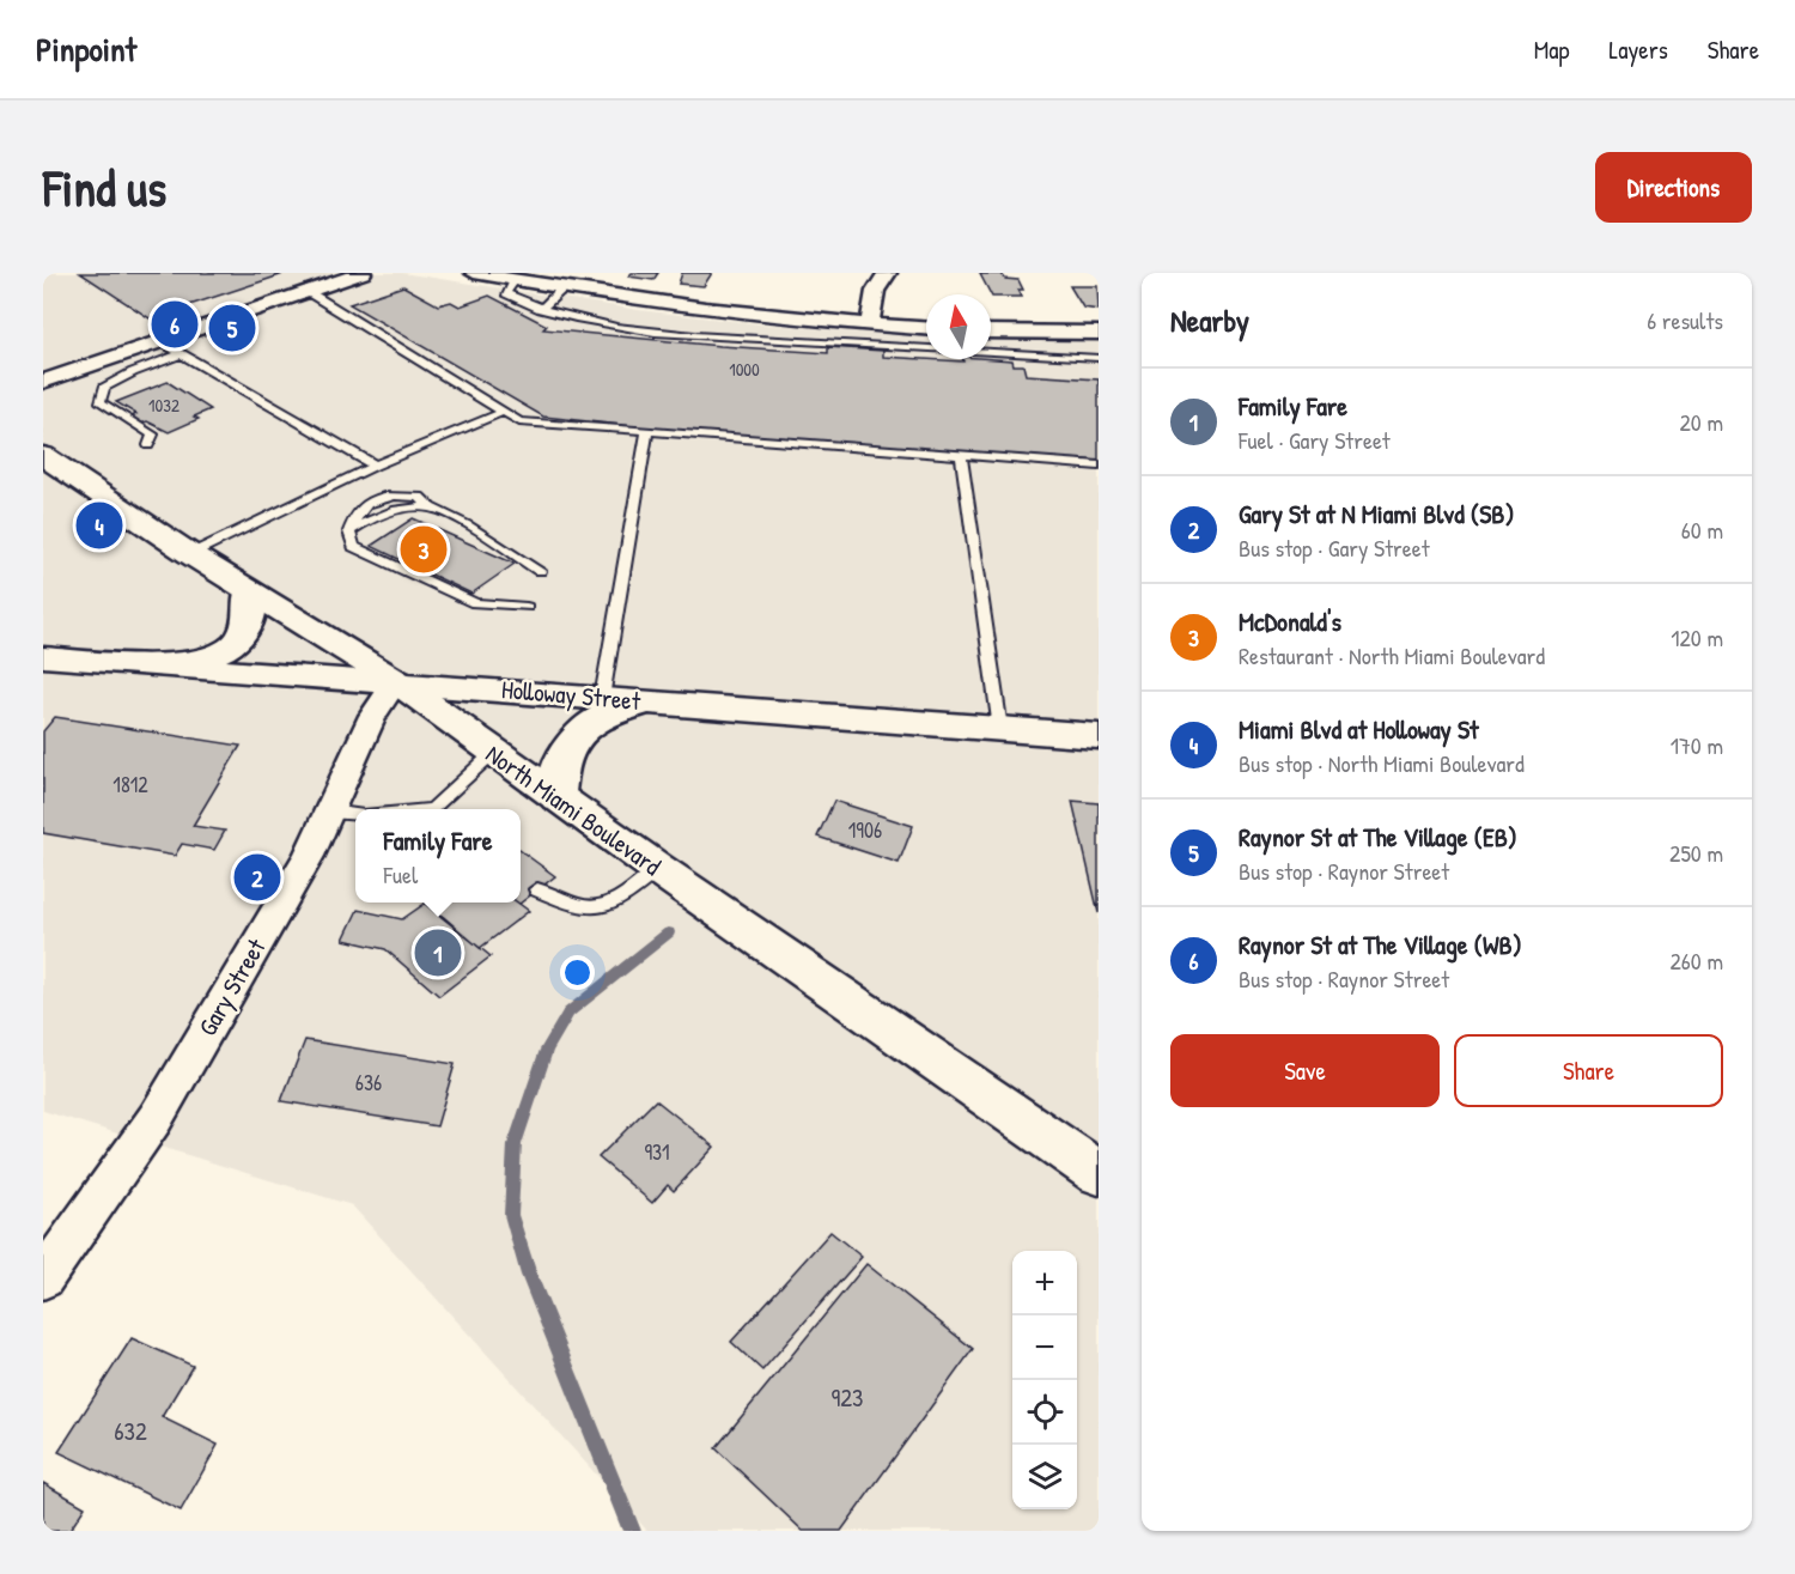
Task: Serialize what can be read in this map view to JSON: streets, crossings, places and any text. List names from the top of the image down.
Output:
{
  "streets": {
    "main road": ["Holloway Street", "North Miami Boulevard"],
    "street": ["Gary Street"]
  },
  "crossings": [
    ["Holloway Street", "North Miami Boulevard"],
    ["Holloway Street", "Gary Street"],
    ["North Miami Boulevard", "Gary Street"]
  ],
  "house_numbers": [
    "1000",
    "1032",
    "1812",
    "1906",
    "636",
    "931",
    "923",
    "632"
  ],
  "north": "top",
  "page": {
    "header": "Pinpoint",
    "nav": ["Map", "Layers", "Share"],
    "buttons": [
      "Directions",
      ["Save", "Share"]
    ],
    "title": "Find us",
    "heading": ["Nearby", "6 results"],
    "pins": [
      "6",
      "5",
      "4",
      "3",
      "2",
      "1"
    ],
    "list": [
      {
        "mark": "1",
        "name": "Family Fare",
        "note": "Fuel · Gary Street",
        "value": "20 m"
      },
      {
        "mark": "2",
        "name": "Gary St at N Miami Blvd (SB)",
        "note": "Bus stop · Gary Street",
        "value": "60 m"
      },
      {
        "mark": "3",
        "name": "McDonald's",
        "note": "Restaurant · North Miami Boulevard",
        "value": "120 m"
      },
      {
        "mark": "4",
        "name": "Miami Blvd at Holloway St",
        "note": "Bus stop · North Miami Boulevard",
        "value": "170 m"
      },
      {
        "mark": "5",
        "name": "Raynor St at The Village (EB)",
        "note": "Bus stop · Raynor Street",
        "value": "250 m"
      },
      {
        "mark": "6",
        "name": "Raynor St at The Village (WB)",
        "note": "Bus stop · Raynor Street",
        "value": "260 m"
      }
    ],
    "popup": ["Family Fare", "Fuel"],
    "map_buttons": ["+", "−"]
  }
}
